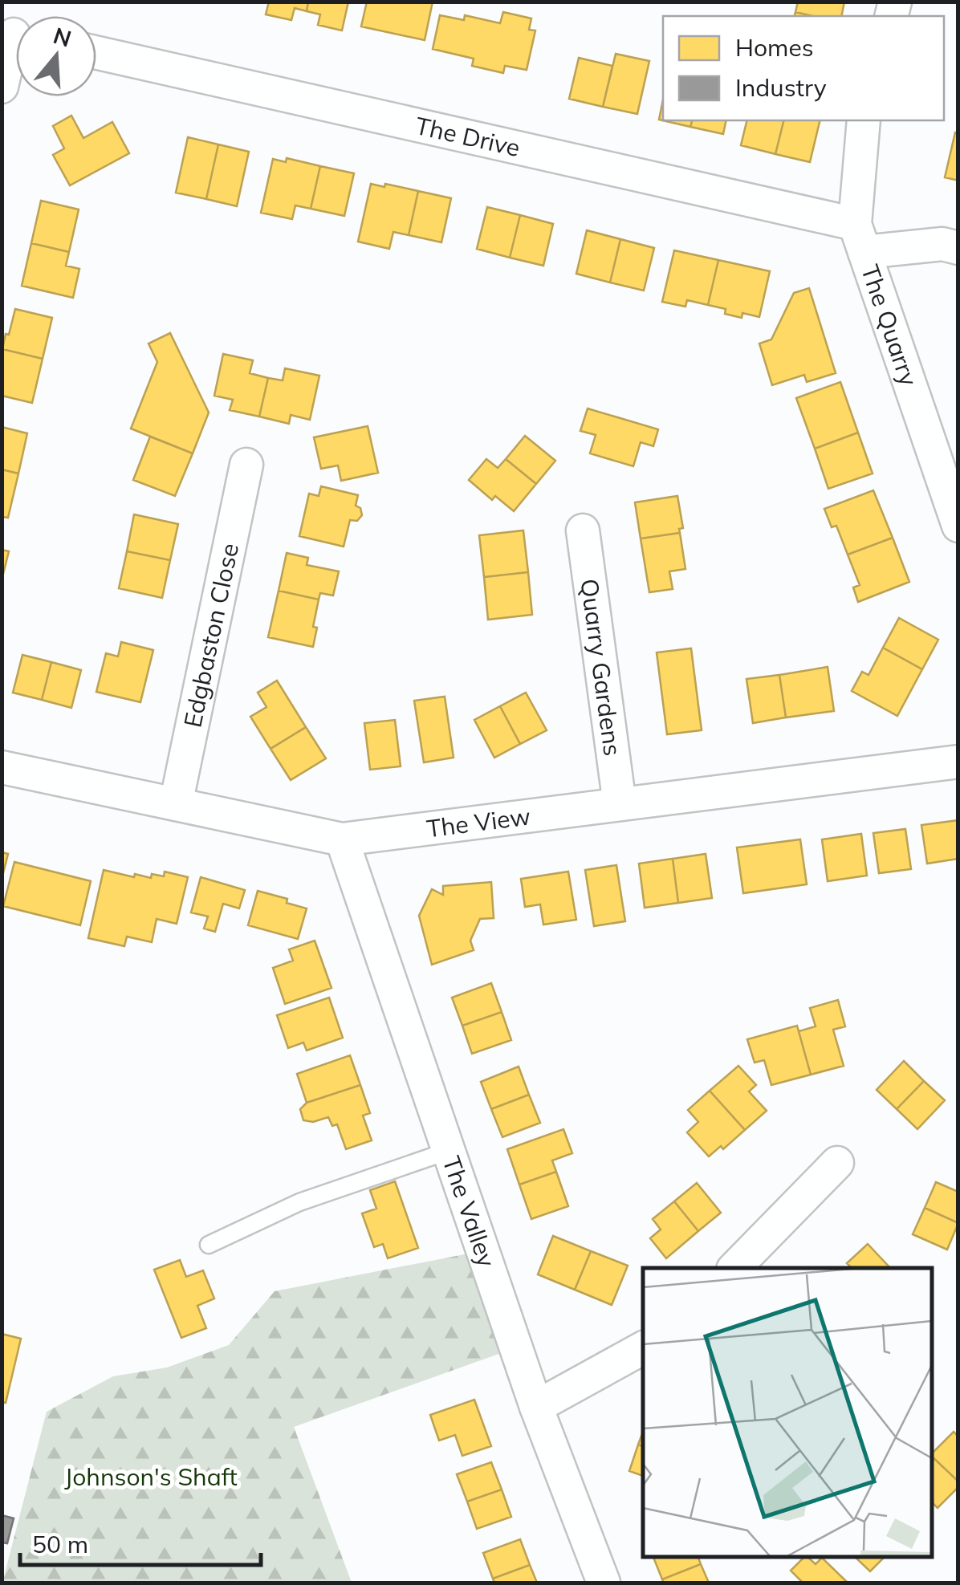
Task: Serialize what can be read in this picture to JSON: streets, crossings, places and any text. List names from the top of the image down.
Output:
{
  "streets": {
    "street": [
      "The Drive",
      "The Quarry",
      "Edgbaston Close",
      "Quarry Gardens",
      "The View",
      "The Valley"
    ]
  },
  "crossings": [
    ["The Drive", "The Quarry"],
    ["Edgbaston Close", "The View"],
    ["Quarry Gardens", "The View"],
    ["The View", "The Valley"]
  ],
  "parks": ["Johnson's Shaft"],
  "legend": ["Homes", "Industry"],
  "scale_bar": "50 m",
  "north": "top"
}
